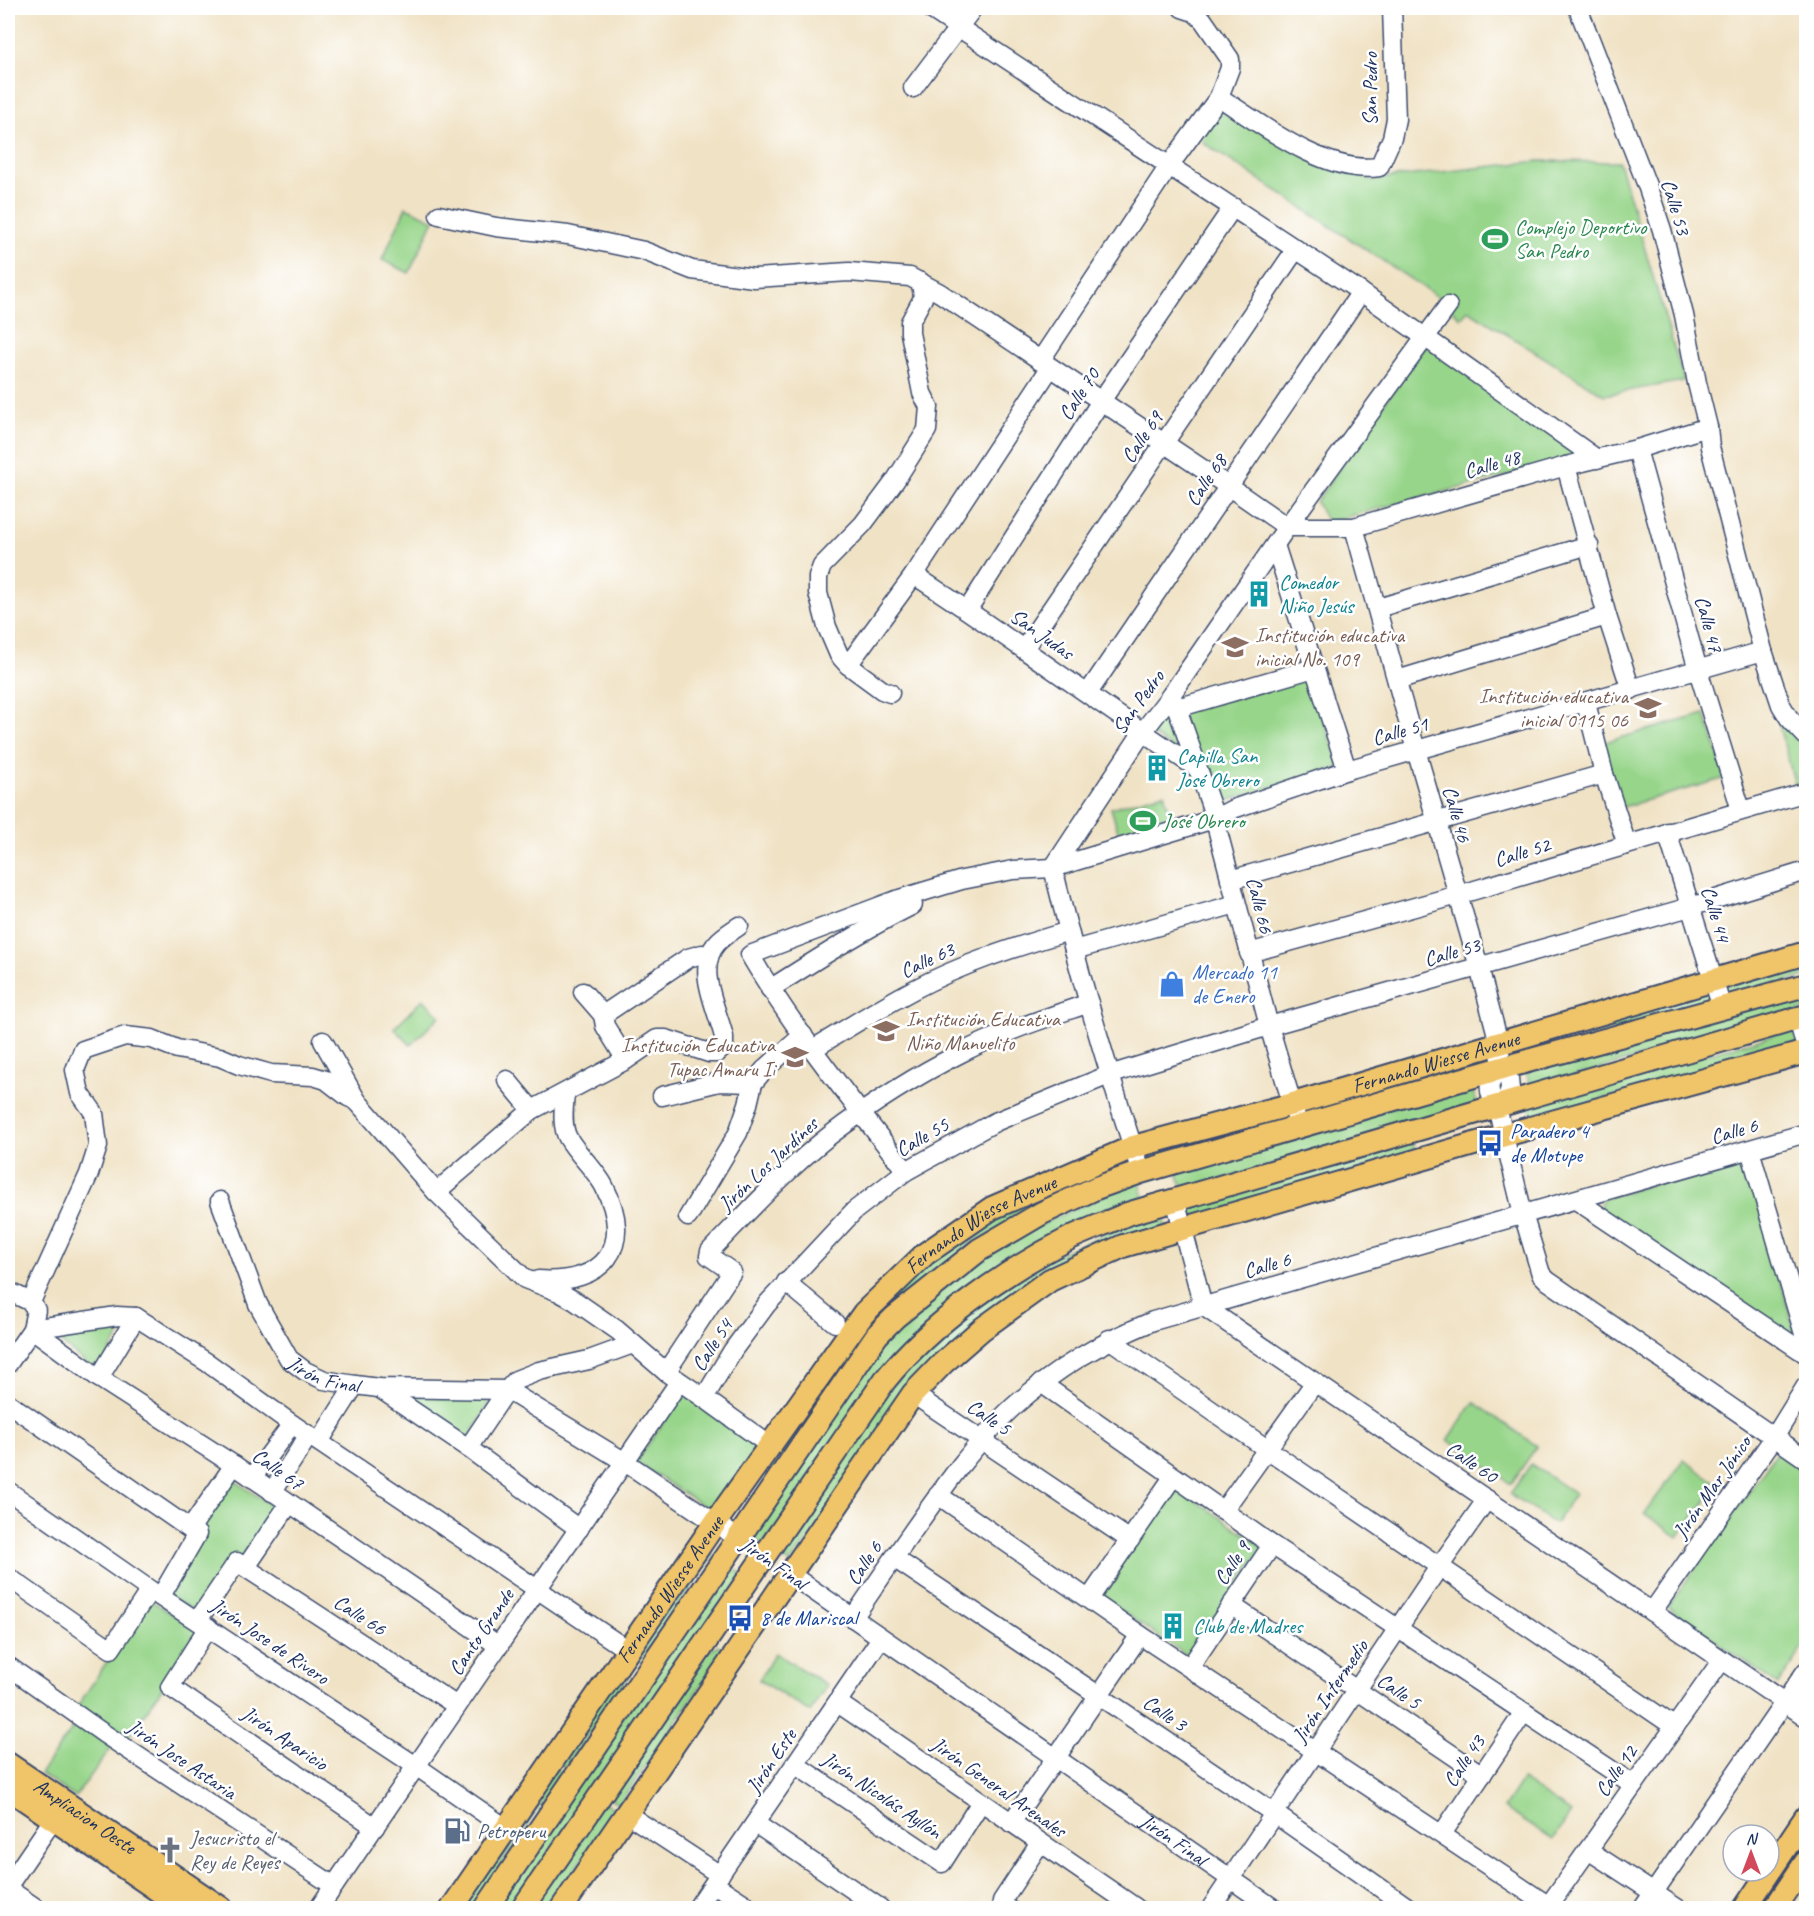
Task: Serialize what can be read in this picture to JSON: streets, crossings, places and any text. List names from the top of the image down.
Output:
{
  "streets": {
    "main road": ["Fernando Wiesse Avenue", "Jirón Final", "Ampliacion Oeste"],
    "street": [
      "San Pedro",
      "Calle 53",
      "Calle 70",
      "Calle 69",
      "Calle 48",
      "Calle 68",
      "Calle 47",
      "San Judas",
      "Calle 51",
      "Calle 46",
      "Calle 52",
      "Calle 66",
      "Calle 44",
      "Calle 63",
      "Calle 6",
      "Calle 55",
      "Jirón Los Jardínes",
      "Calle 54",
      "Calle 5",
      "Calle 60",
      "Calle 67",
      "Jirón Mar Jónico",
      "Calle 9",
      "Canto Grande",
      "Jirón Jose de Rivero",
      "Jirón Intermedio",
      "Calle 3",
      "Jirón Aparicio",
      "Jirón Jose Astaria",
      "Jirón Este",
      "Calle 43",
      "Calle 12",
      "Jirón General Arenales",
      "Jirón Nicolás Ayllón"
    ]
  },
  "crossings": [
    ["San Pedro", "Calle 48"],
    ["San Pedro", "San Judas"],
    ["San Pedro", "Calle 51"],
    ["San Pedro", "Calle 66"],
    ["Calle 53", "Calle 48"],
    ["Calle 53", "Calle 51"],
    ["Calle 53", "Calle 46"],
    ["Calle 53", "Calle 66"],
    ["Calle 53", "Calle 44"],
    ["Calle 53", "Calle 55"],
    ["Calle 70", "San Judas"],
    ["Calle 69", "San Judas"],
    ["Calle 48", "Calle 47"],
    ["Calle 48", "Calle 46"],
    ["Calle 68", "San Judas"],
    ["Calle 47", "Calle 51"],
    ["Calle 47", "Calle 52"],
    ["San Judas", "Calle 66"],
    ["Calle 51", "Calle 46"],
    ["Calle 51", "Calle 66"],
    ["Calle 46", "Calle 52"],
    ["Calle 46", "Fernando Wiesse Avenue"],
    ["Calle 52", "Calle 66"],
    ["Calle 52", "Calle 44"],
    ["Calle 66", "Fernando Wiesse Avenue"],
    ["Calle 66", "Canto Grande"],
    ["Calle 44", "Fernando Wiesse Avenue"],
    ["Fernando Wiesse Avenue", "Calle 54"],
    ["Fernando Wiesse Avenue", "Jirón Final"],
    ["Fernando Wiesse Avenue", "Jirón Jose de Rivero"],
    ["Calle 6", "Jirón Final"],
    ["Calle 6", "Calle 5"],
    ["Calle 6", "Calle 60"],
    ["Calle 6", "Calle 3"],
    ["Calle 55", "Calle 54"],
    ["Jirón Los Jardínes", "Canto Grande"],
    ["Jirón Final", "Canto Grande"],
    ["Jirón Final", "Jirón Intermedio"],
    ["Jirón Final", "Jirón Este"],
    ["Calle 5", "Calle 9"],
    ["Calle 5", "Jirón Intermedio"],
    ["Calle 5", "Calle 43"],
    ["Calle 60", "Jirón Mar Jónico"],
    ["Calle 60", "Jirón Intermedio"],
    ["Calle 60", "Calle 12"],
    ["Calle 67", "Canto Grande"],
    ["Canto Grande", "Jirón Jose de Rivero"],
    ["Canto Grande", "Jirón Aparicio"],
    ["Canto Grande", "Jirón Jose Astaria"],
    ["Jirón Jose de Rivero", "Jirón Aparicio"],
    ["Jirón Intermedio", "Calle 3"],
    ["Jirón Este", "Jirón General Arenales"],
    ["Jirón Este", "Jirón Nicolás Ayllón"],
    ["Jirón General Arenales", "Jirón Nicolás Ayllón"]
  ],
  "places": {
    "sports": ["Complejo Deportivo San Pedro", "José Obrero"],
    "building": ["Comedor Niño Jesús", "Capilla San José Obrero", "Club de Madres"],
    "school or university": [
      "Institución educativa inicial No. 109",
      "Institución educativa inicial 0115 06",
      "Institución Educativa Niño Manuelito",
      "Institución Educativa Tupac Amaru Ii"
    ],
    "shop": ["Mercado 11 de Enero"],
    "bus stop": ["Paradero 4 de Motupe", "8 de Mariscal"],
    "fuel station": ["Petroperu"],
    "church": ["Jesucristo el Rey de Reyes"]
  },
  "north": "top"
}
